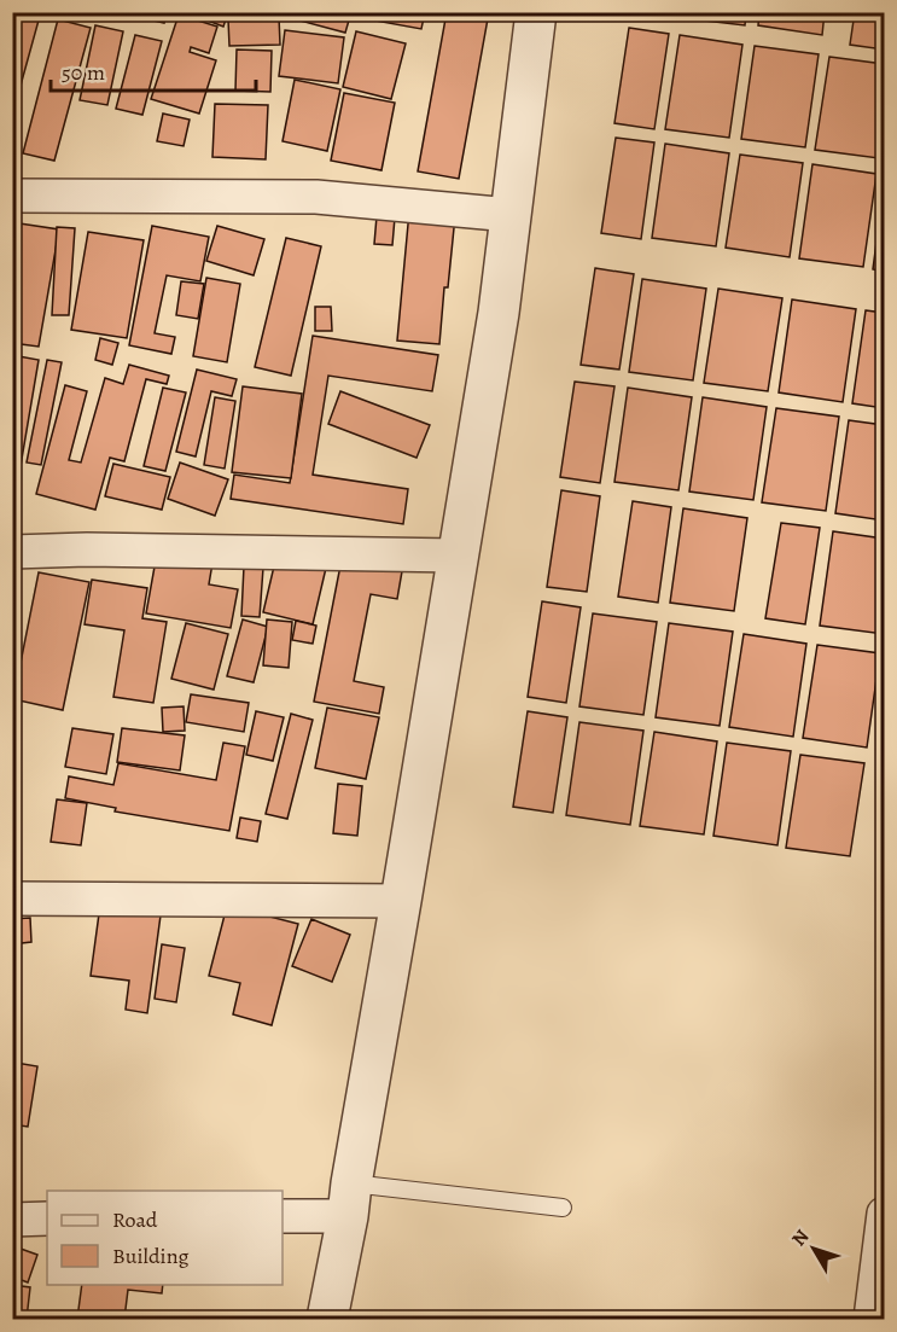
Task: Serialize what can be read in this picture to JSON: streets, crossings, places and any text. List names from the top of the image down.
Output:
{
  "legend": ["Road", "Building"],
  "scale_bar": "50 m",
  "north": "top left"
}
